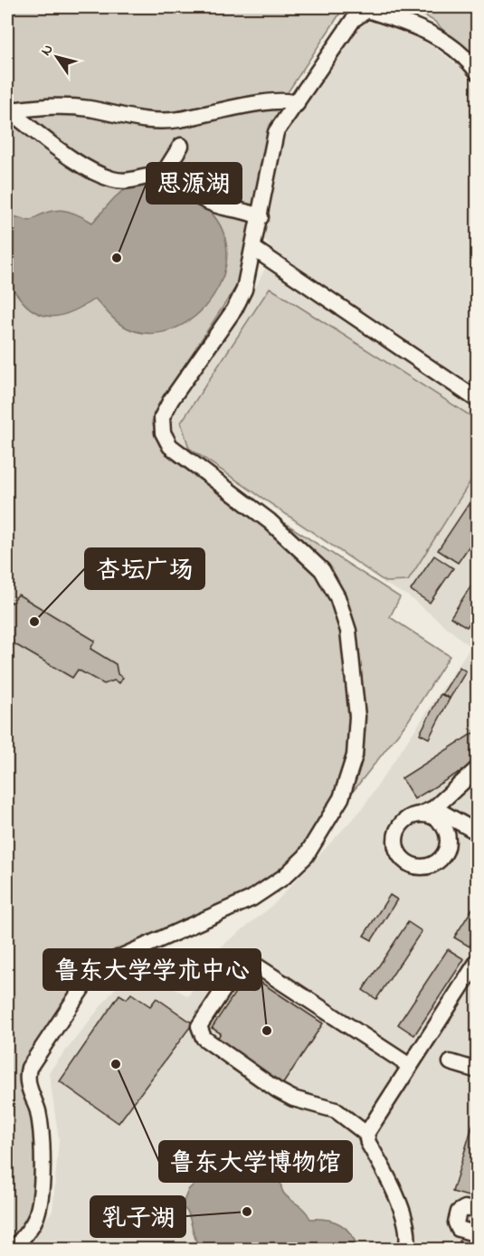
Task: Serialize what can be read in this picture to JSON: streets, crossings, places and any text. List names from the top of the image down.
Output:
{
  "places": [
    "思源湖",
    "杏坛广场",
    "鲁东大学学术中心",
    "鲁东大学博物馆",
    "乳子湖"
  ],
  "north": "top left"
}
